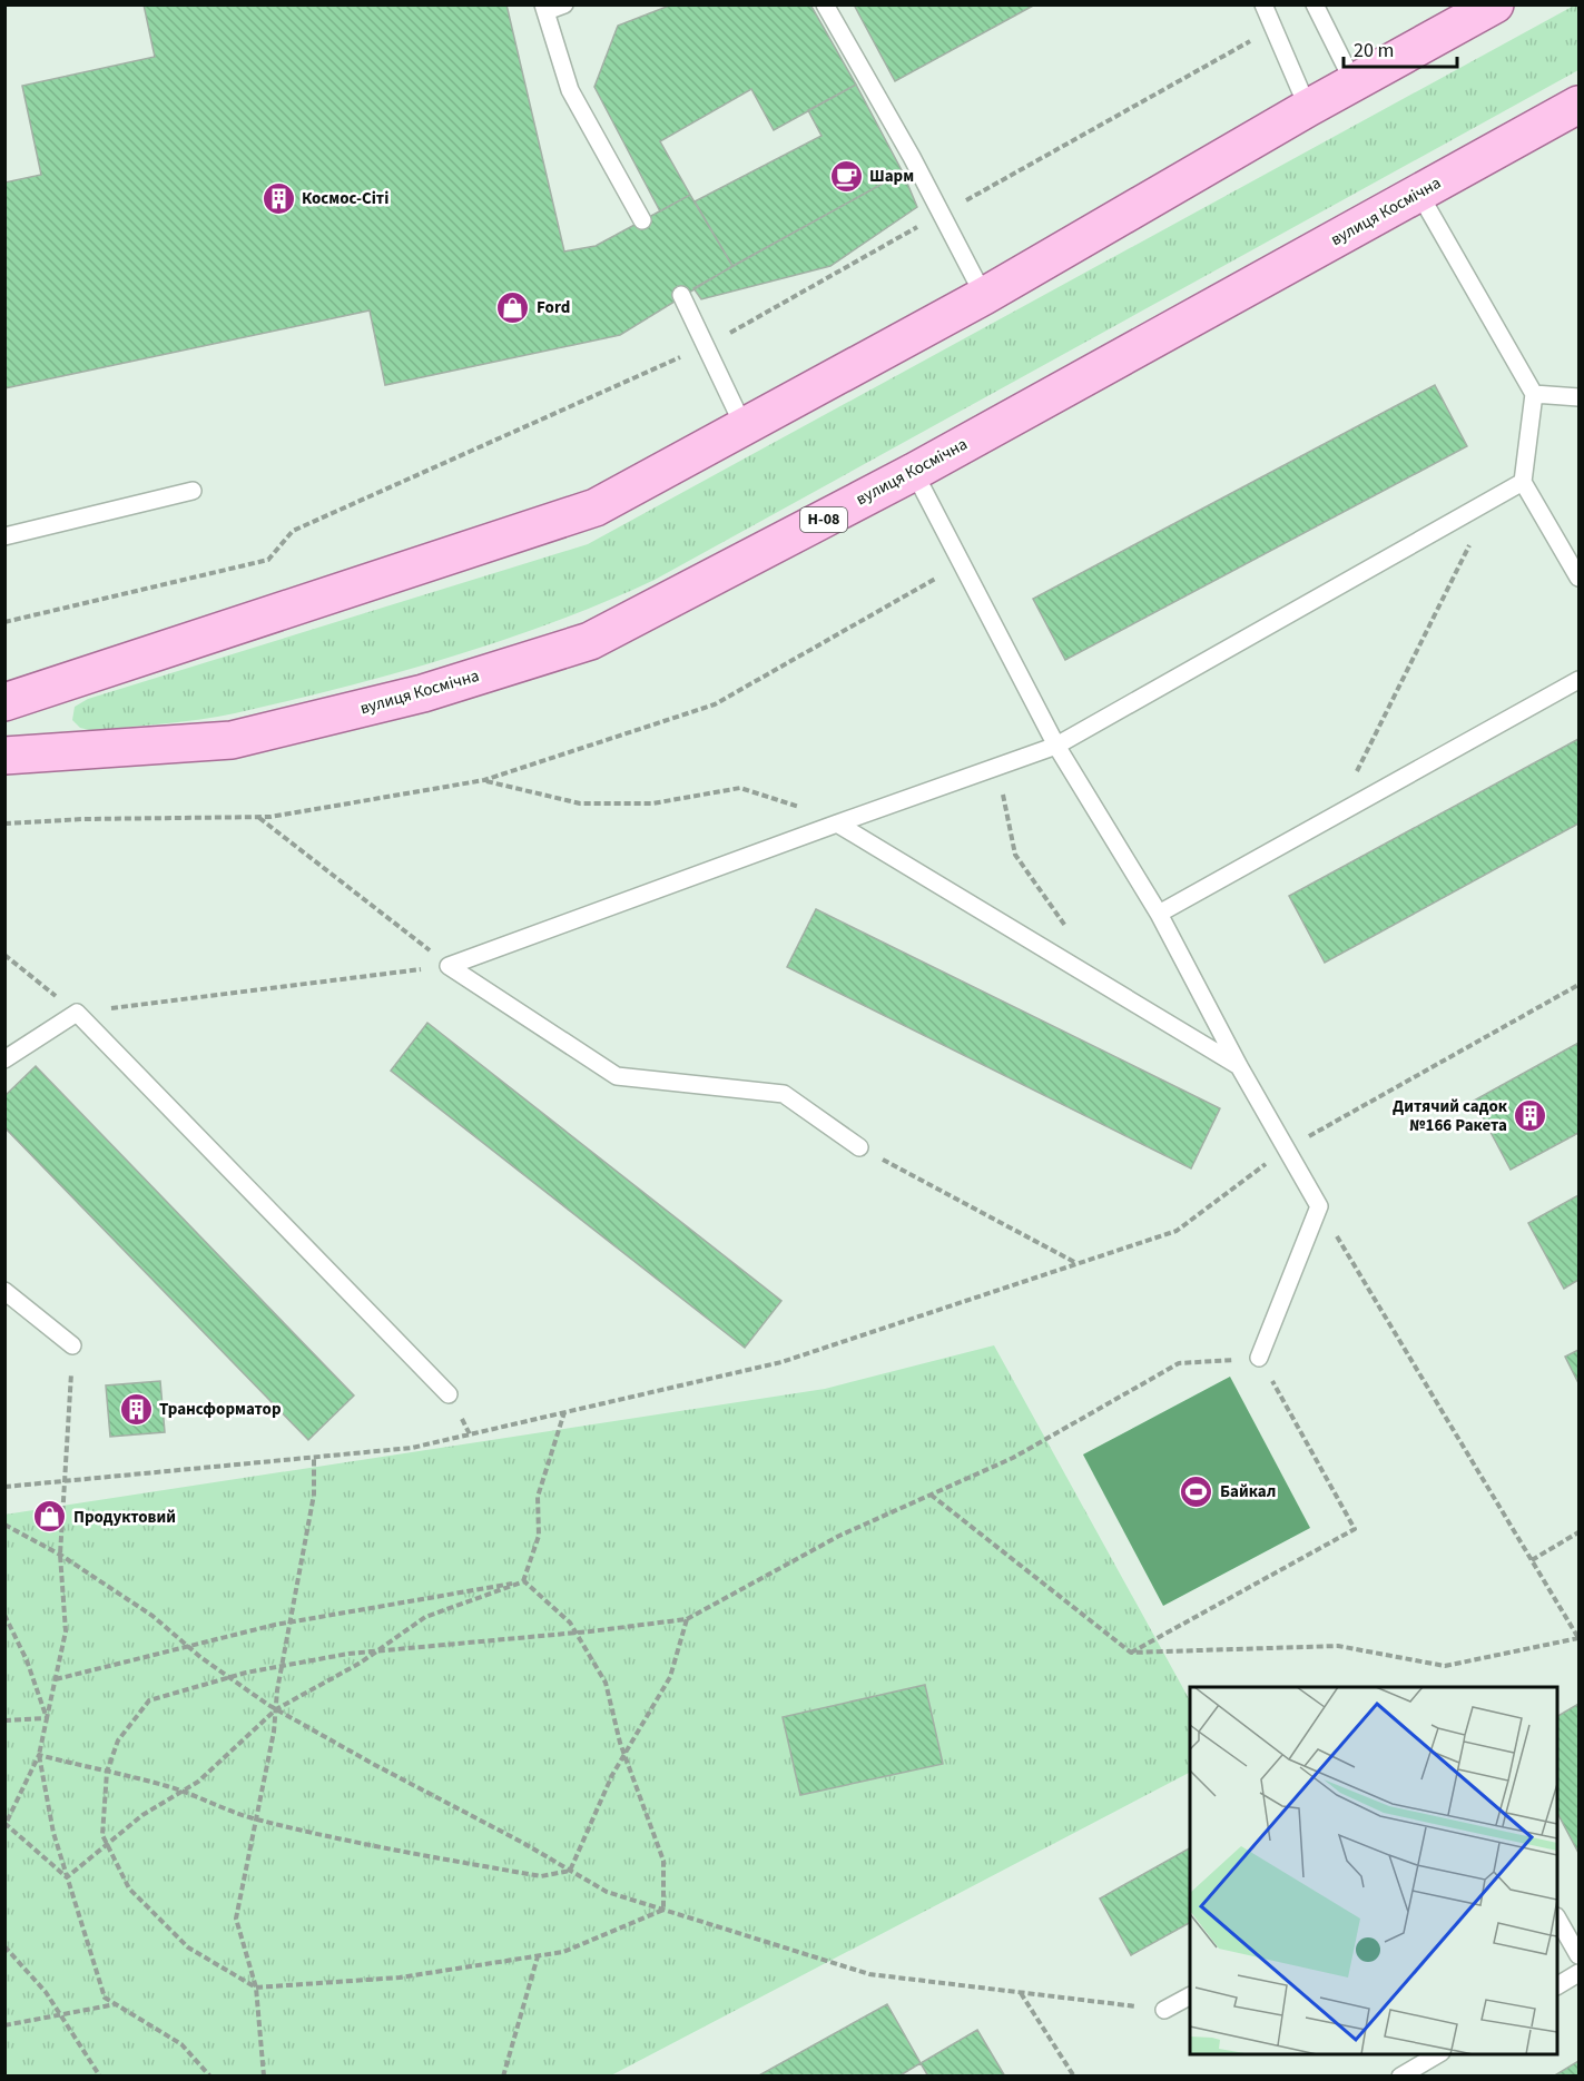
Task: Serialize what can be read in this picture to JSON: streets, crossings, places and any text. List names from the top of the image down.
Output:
{
  "streets": {
    "main road": ["вулиця Космічна", "Н-08"]
  },
  "places": {
    "cafe": ["Шарм"],
    "building": ["Космос-Сіті", "Дитячий садок №166 Ракета", "Трансформатор"],
    "shop": ["Ford", "Продуктовий"],
    "sports": ["Байкал"]
  },
  "scale_bar": "20 m"
}
